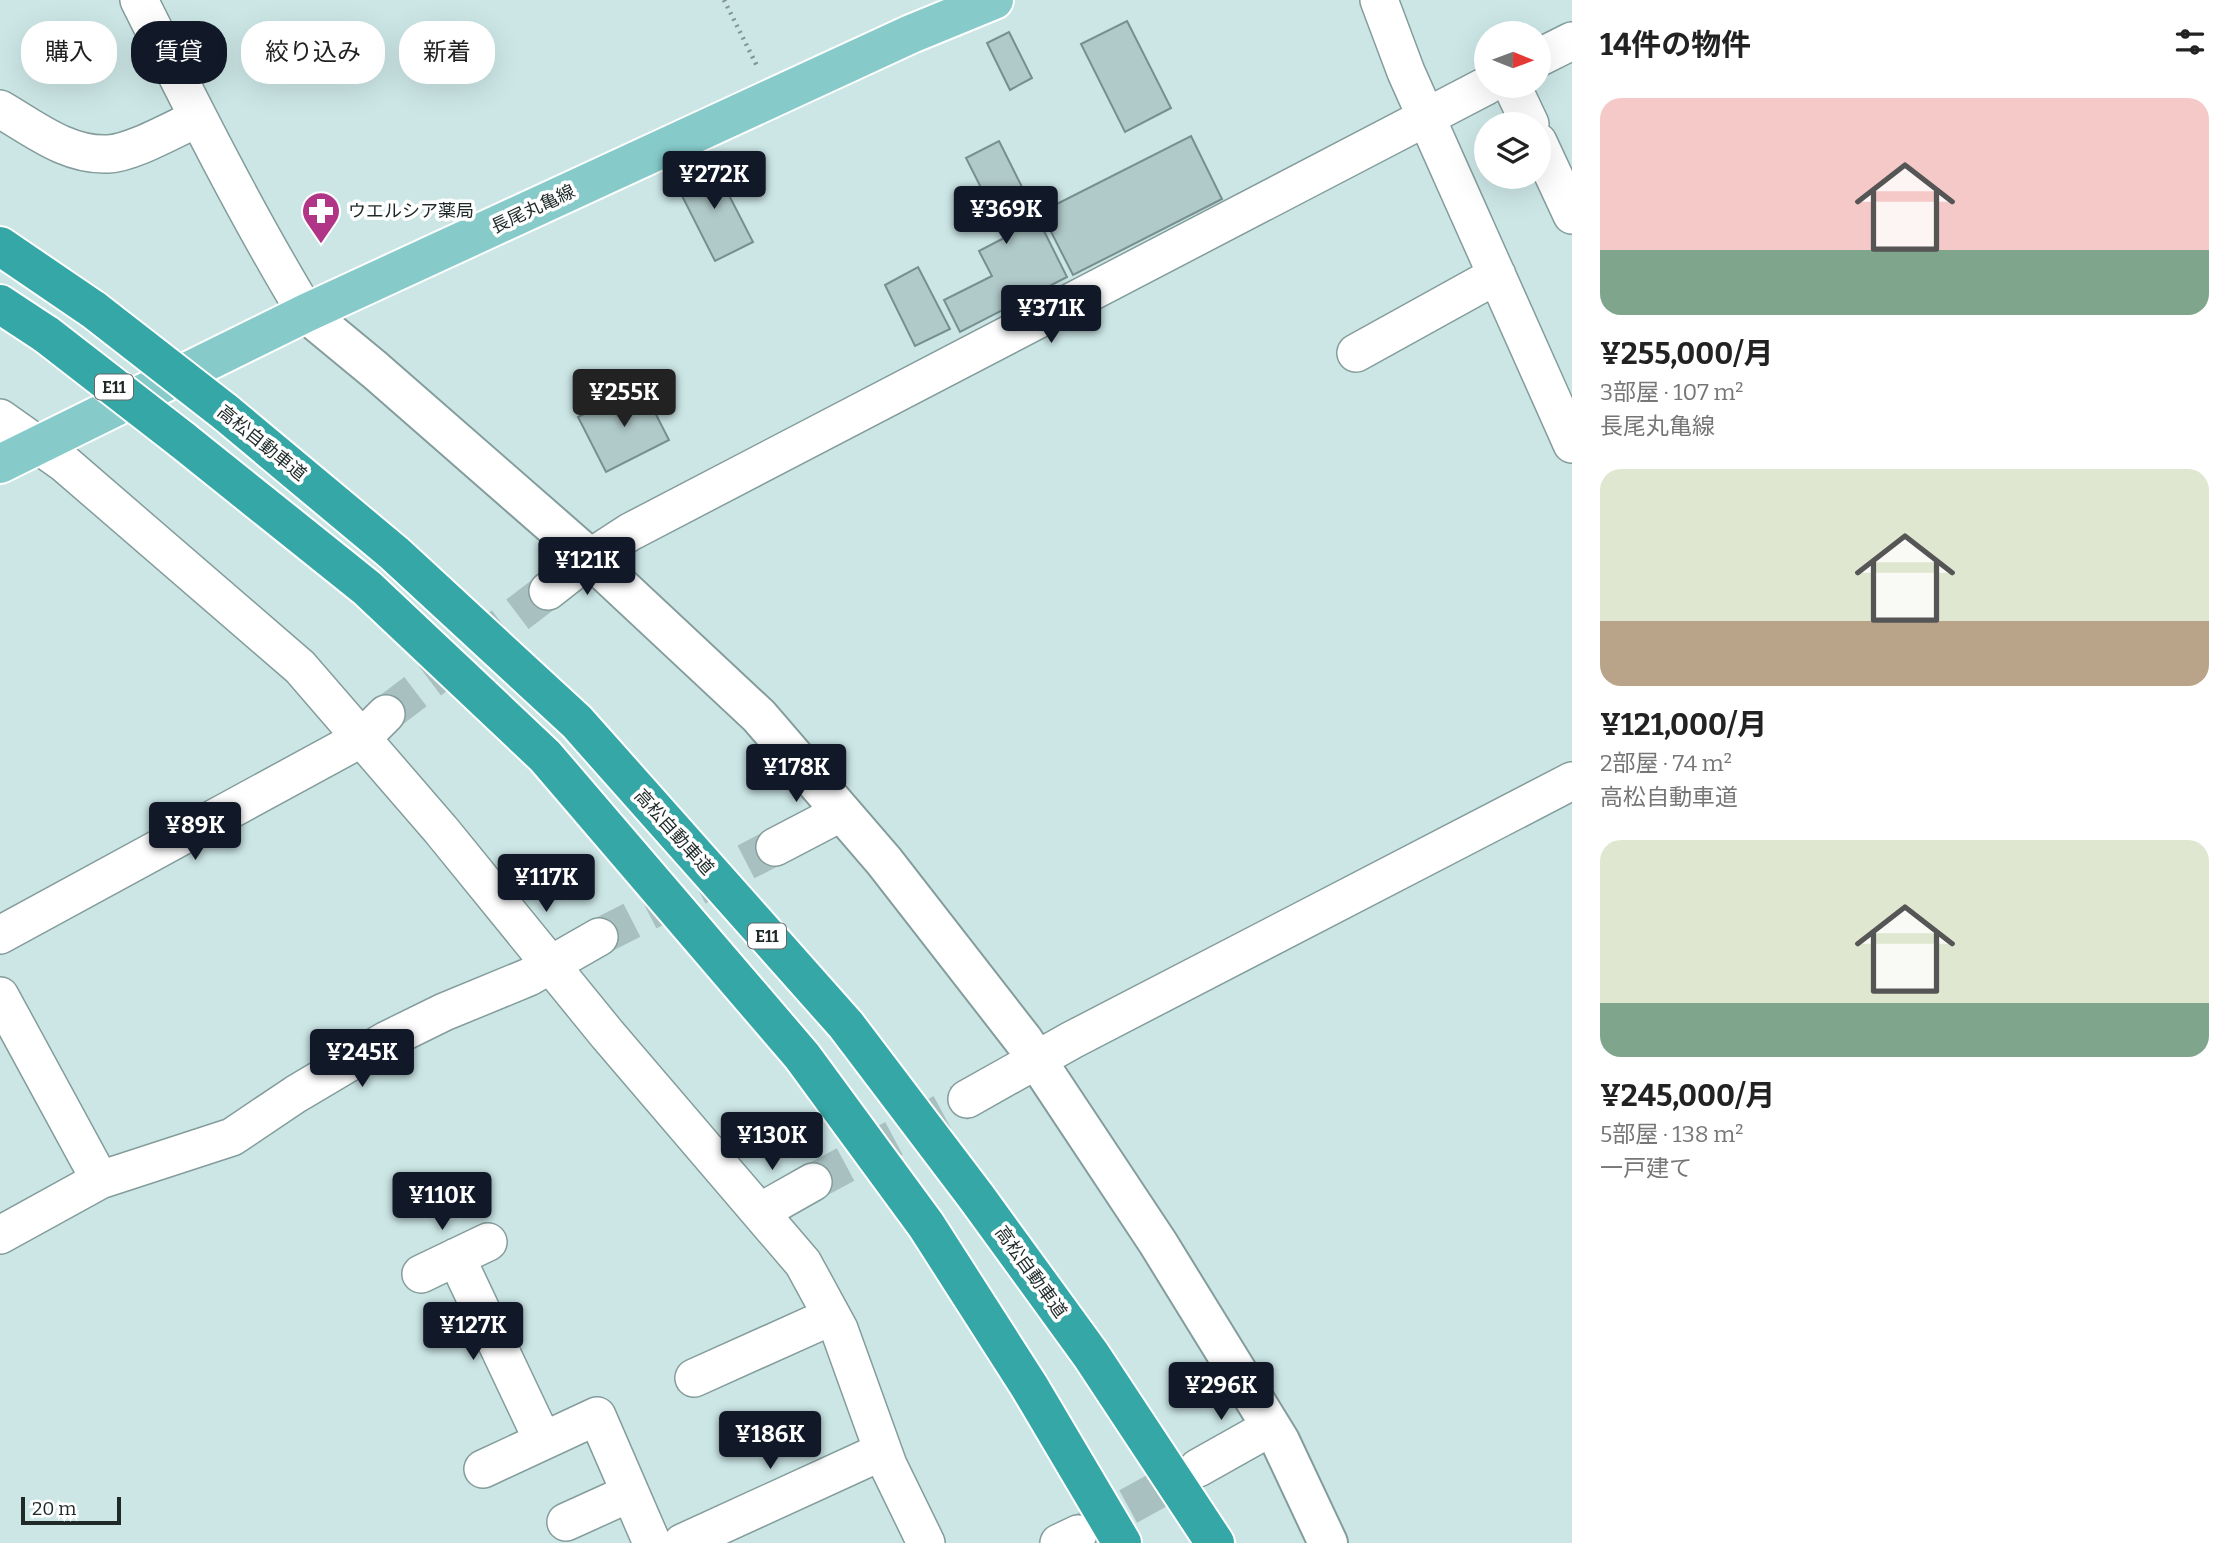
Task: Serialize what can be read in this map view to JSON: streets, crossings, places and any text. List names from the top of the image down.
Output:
{
  "streets": {
    "highway": ["E11", "高松自動車道"],
    "main road": ["長尾丸亀線"]
  },
  "places": {
    "pharmacy": ["ウエルシア薬局"]
  },
  "scale_bar": "20 m",
  "north": "right",
  "page": {
    "heading": "14件の物件",
    "chip": [
      "購入",
      "賃貸",
      "絞り込み",
      "新着"
    ],
    "list": [
      {
        "name": "¥255,000/月",
        "note": "3部屋 · 107 m² · 長尾丸亀線"
      },
      {
        "name": "¥121,000/月",
        "note": "2部屋 · 74 m² · 高松自動車道"
      },
      {
        "name": "¥245,000/月",
        "note": "5部屋 · 138 m² · 一戸建て"
      }
    ],
    "price": [
      "¥272K",
      "¥369K",
      "¥371K",
      "¥255K",
      "¥121K",
      "¥178K",
      "¥89K",
      "¥117K",
      "¥245K",
      "¥130K",
      "¥110K",
      "¥127K",
      "¥296K",
      "¥186K"
    ],
    "scale": "20 m"
  }
}
